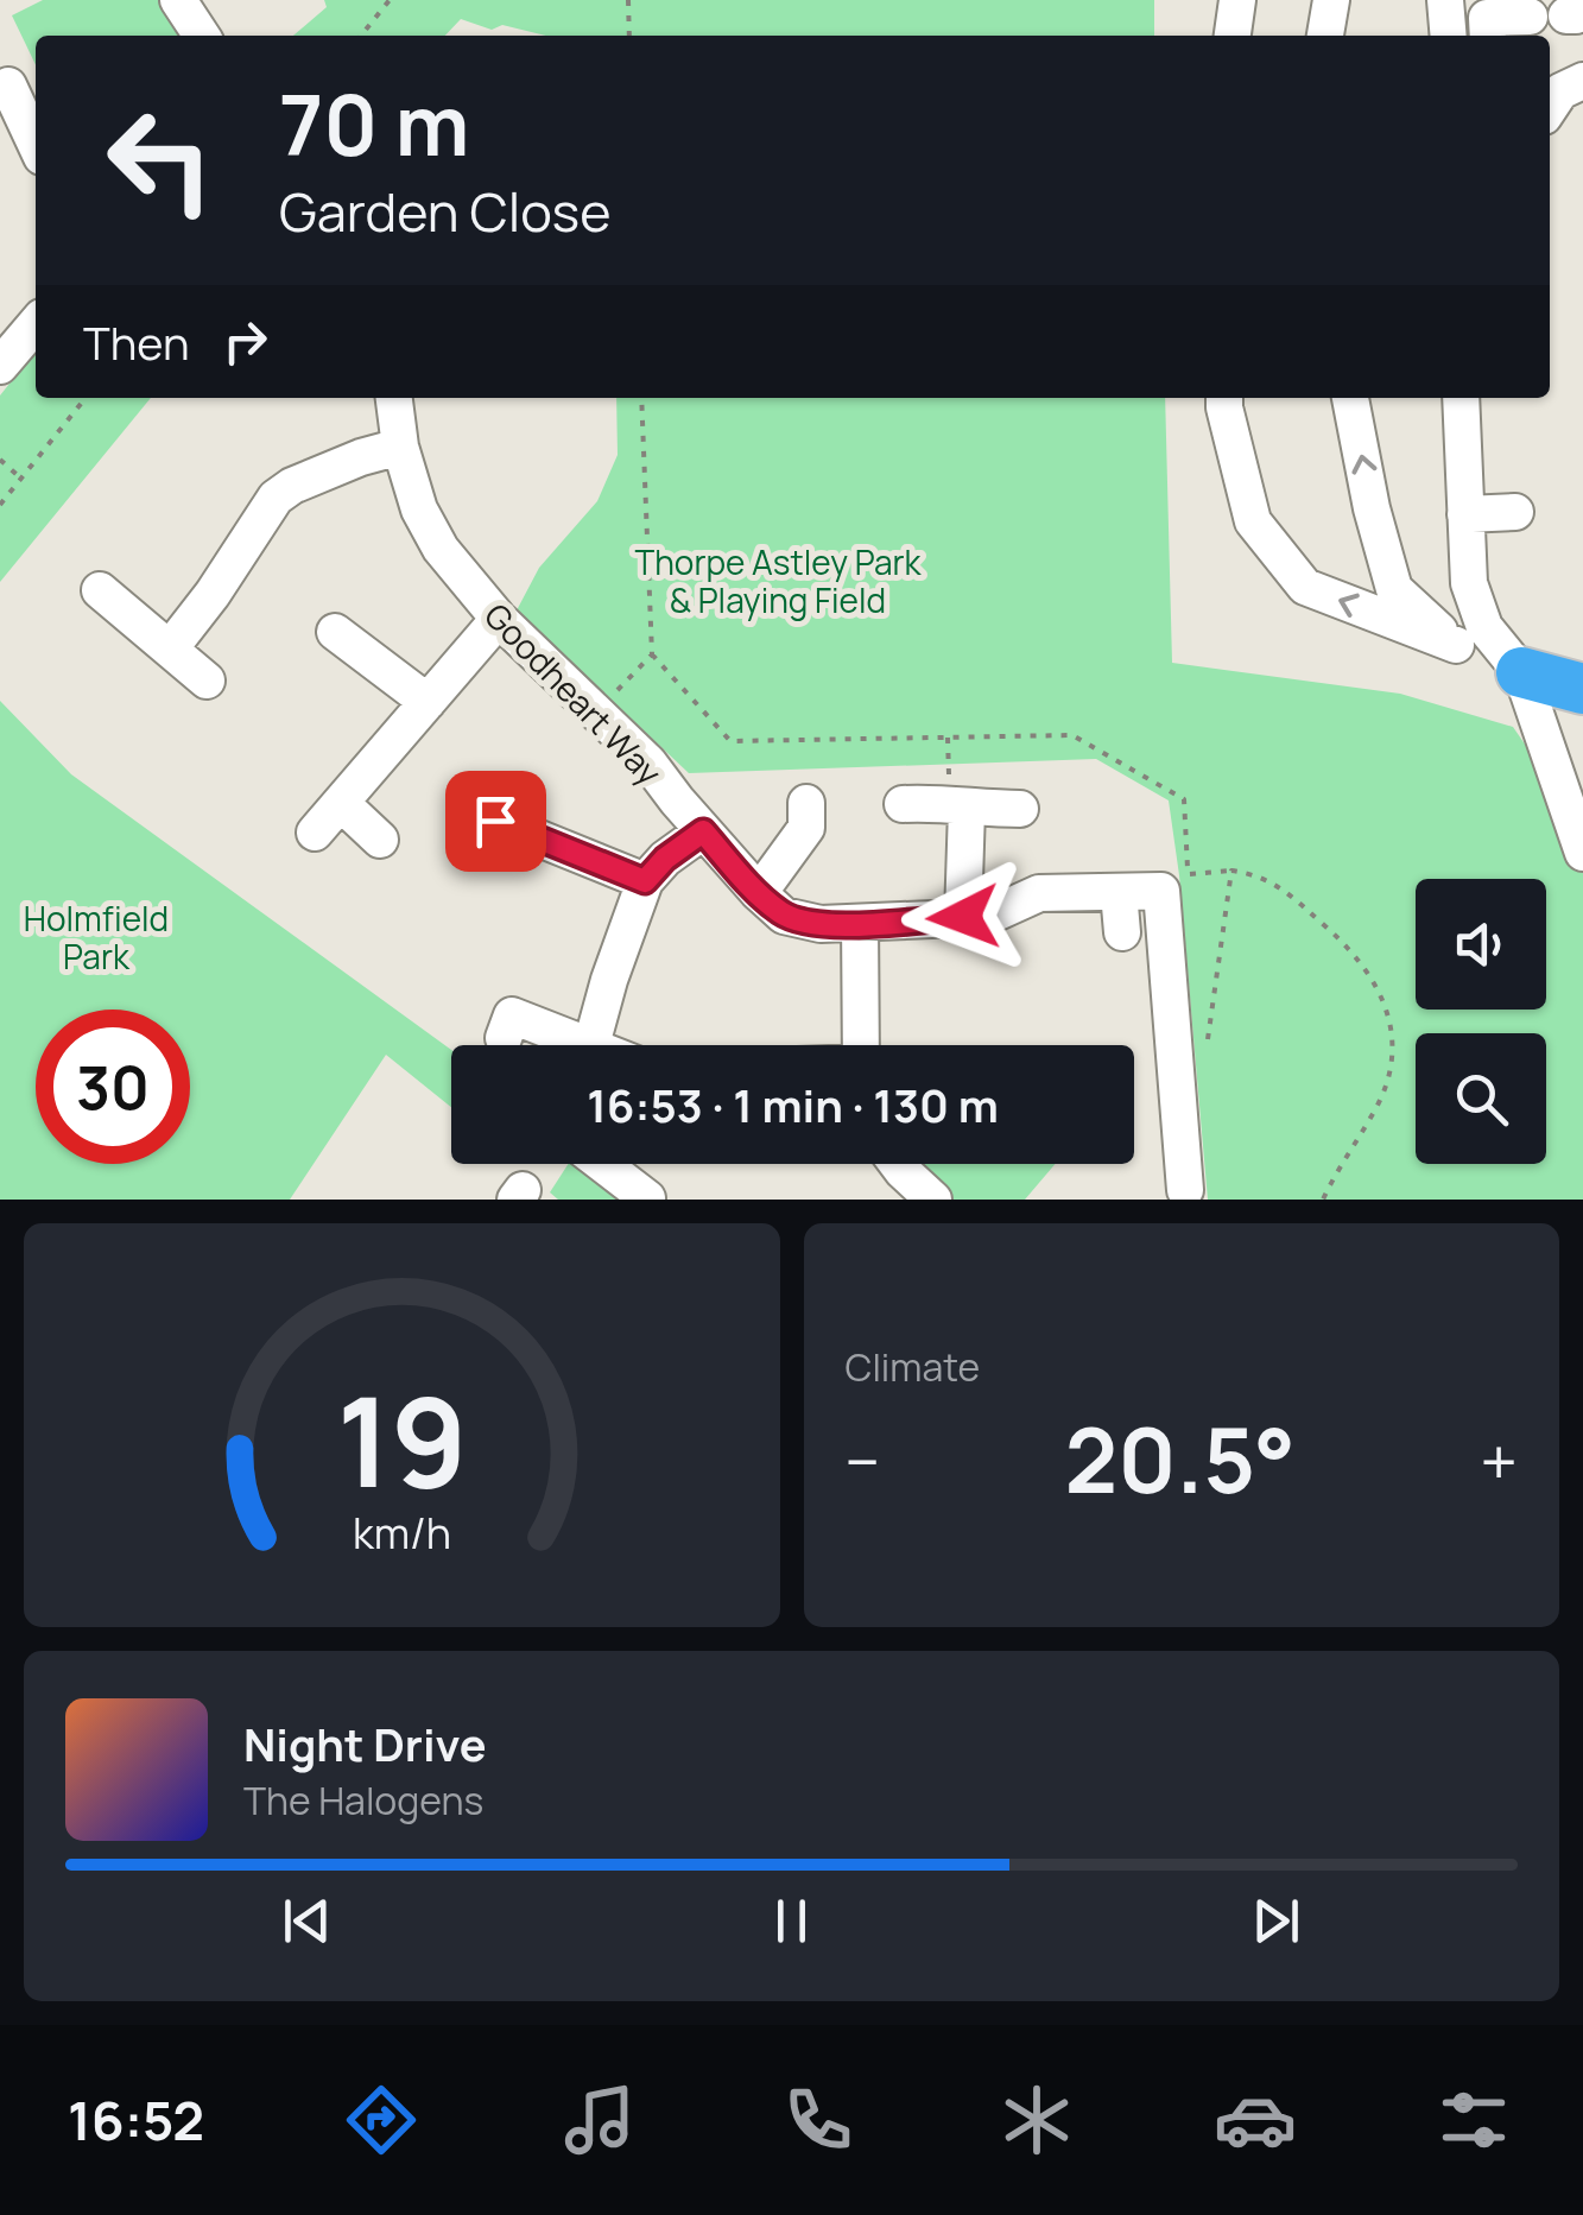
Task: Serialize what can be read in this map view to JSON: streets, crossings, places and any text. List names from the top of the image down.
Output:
{
  "streets": {
    "street": ["Goodheart Way"]
  },
  "parks": ["Thorpe Astley Park & Playing Field", "Holmfield Park"],
  "page": {
    "turn": ["70 m", "Garden Close"],
    "then": "Then",
    "limit": "30",
    "trip": "16:53 · 1 min · 130 m",
    "tile": "Climate",
    "heat": ["−", "20.5°", "+"],
    "song": ["Night Drive", "The Halogens"],
    "tabs": "16:52",
    "gauge": ["19", "km/h"]
  }
}
